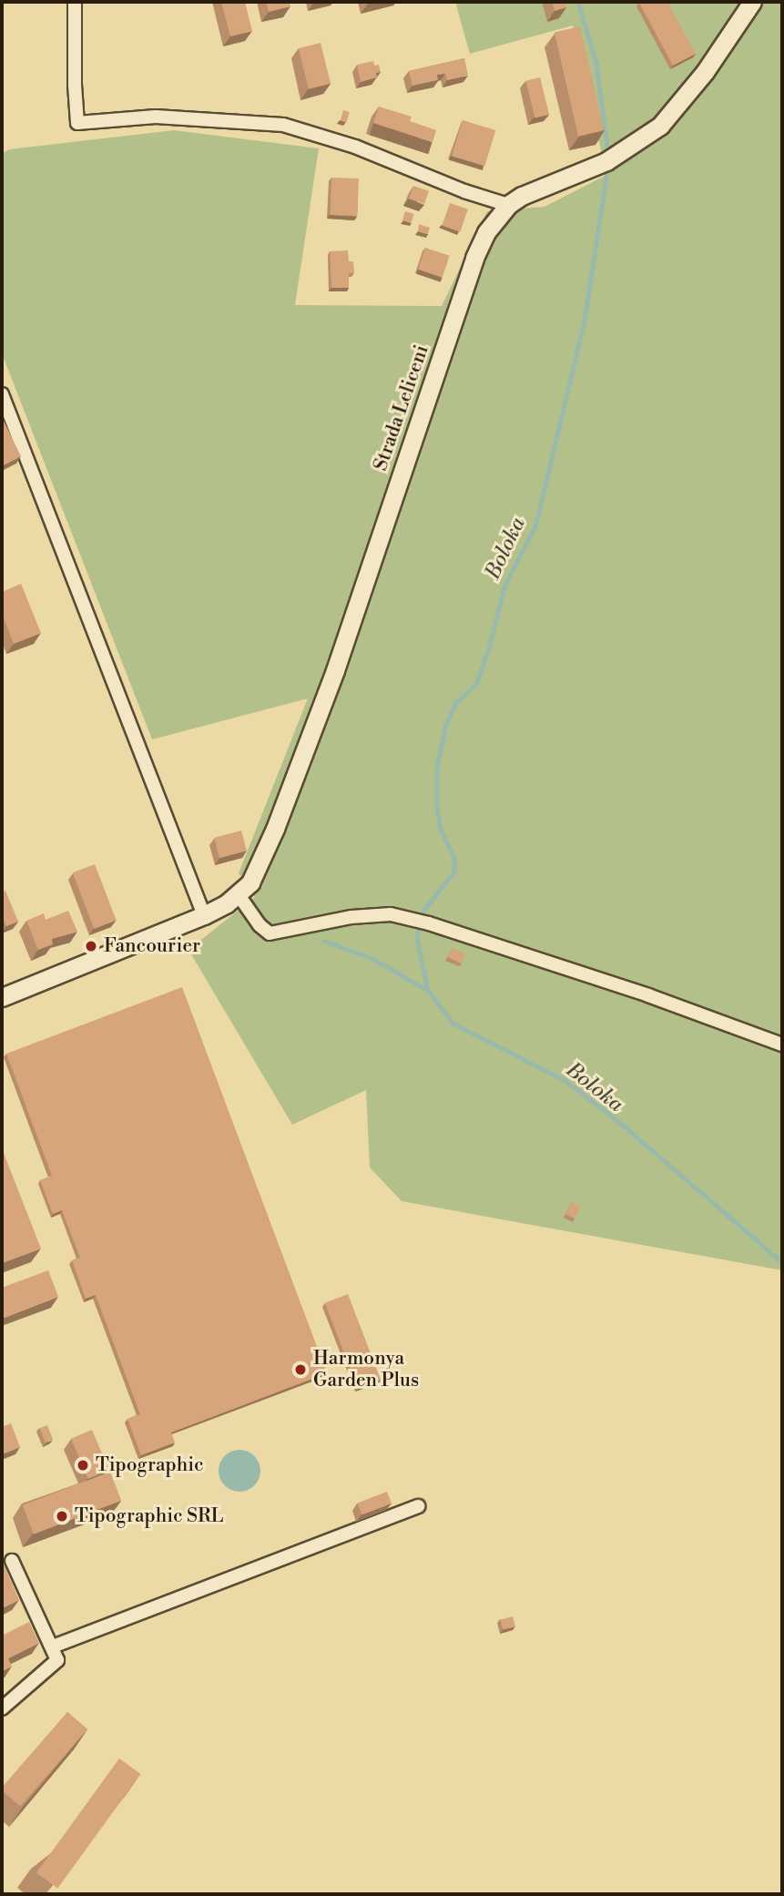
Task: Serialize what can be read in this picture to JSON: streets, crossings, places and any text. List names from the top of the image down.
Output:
{
  "streets": {
    "main road": ["Strada Leliceni"]
  },
  "water": ["Boloka"],
  "places": [
    "Fancourier",
    "Harmonya Garden Plus",
    "Tipographic",
    "Tipographic SRL"
  ]
}
